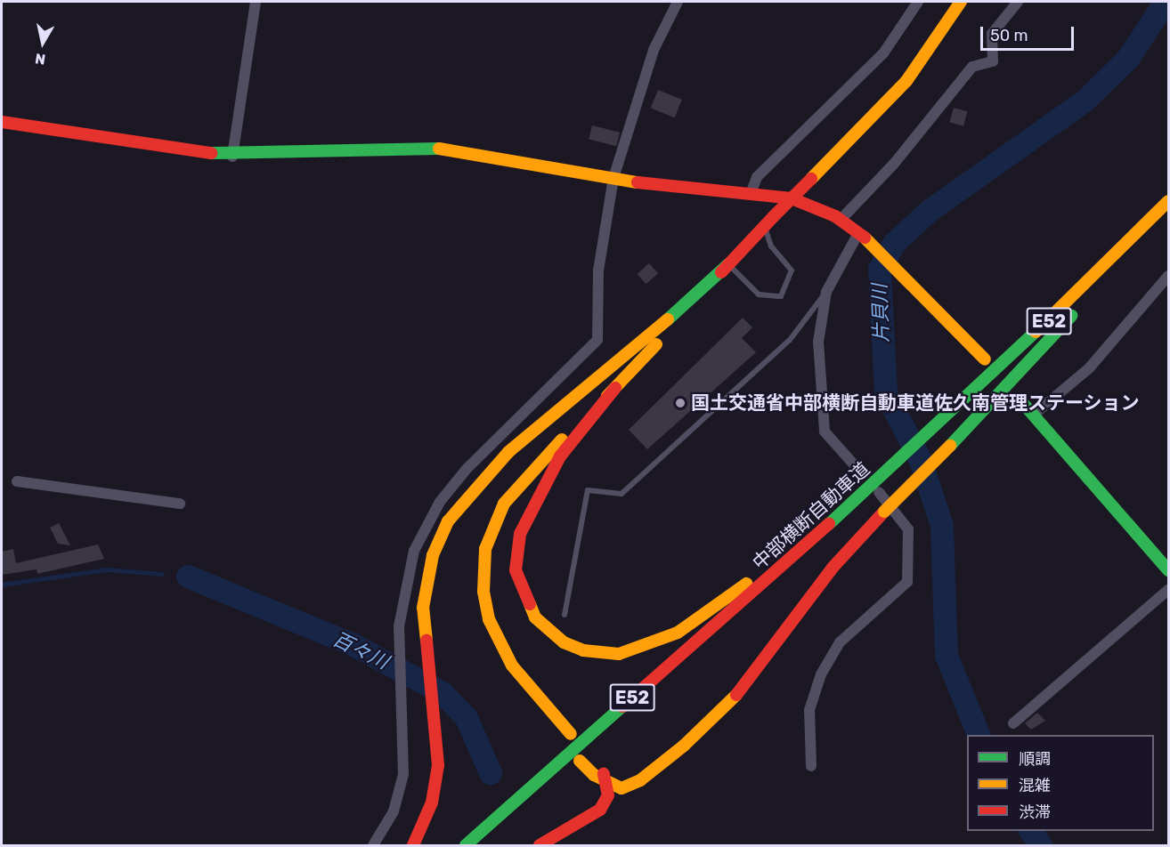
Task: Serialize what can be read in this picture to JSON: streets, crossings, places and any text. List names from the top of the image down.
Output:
{
  "streets": {
    "main road": ["E52", "中部横断自動車道"]
  },
  "water": ["片貝川", "百々川"],
  "places": ["国土交通省中部横断自動車道佐久南管理ステーション"],
  "legend": ["順調", "混雑", "渋滞"],
  "scale_bar": "50 m",
  "north": "bottom"
}
